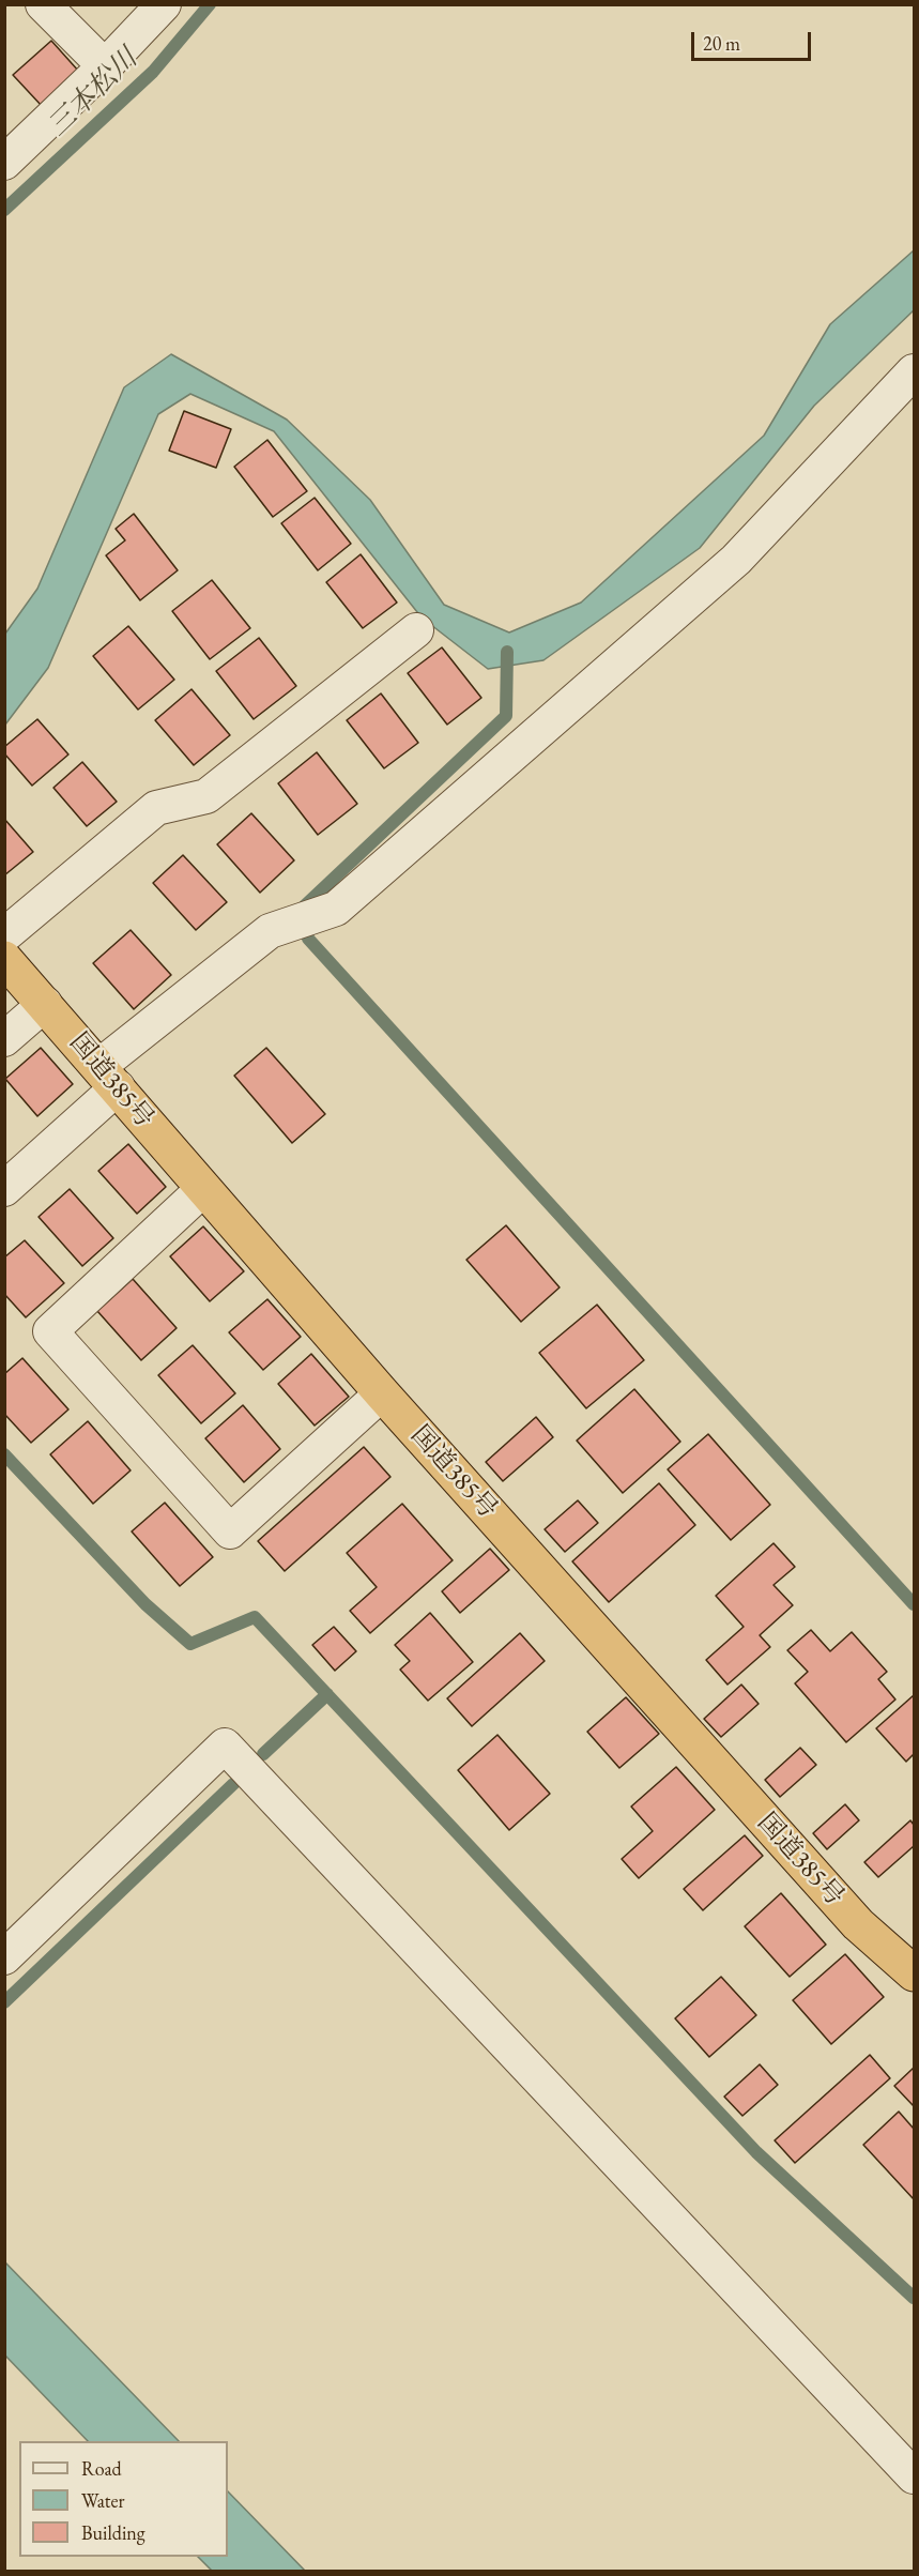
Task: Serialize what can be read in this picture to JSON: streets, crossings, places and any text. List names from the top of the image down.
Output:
{
  "streets": {
    "highway": ["国道385号"]
  },
  "water": ["三本松川"],
  "legend": ["Road", "Water", "Building"],
  "scale_bar": "20 m"
}
